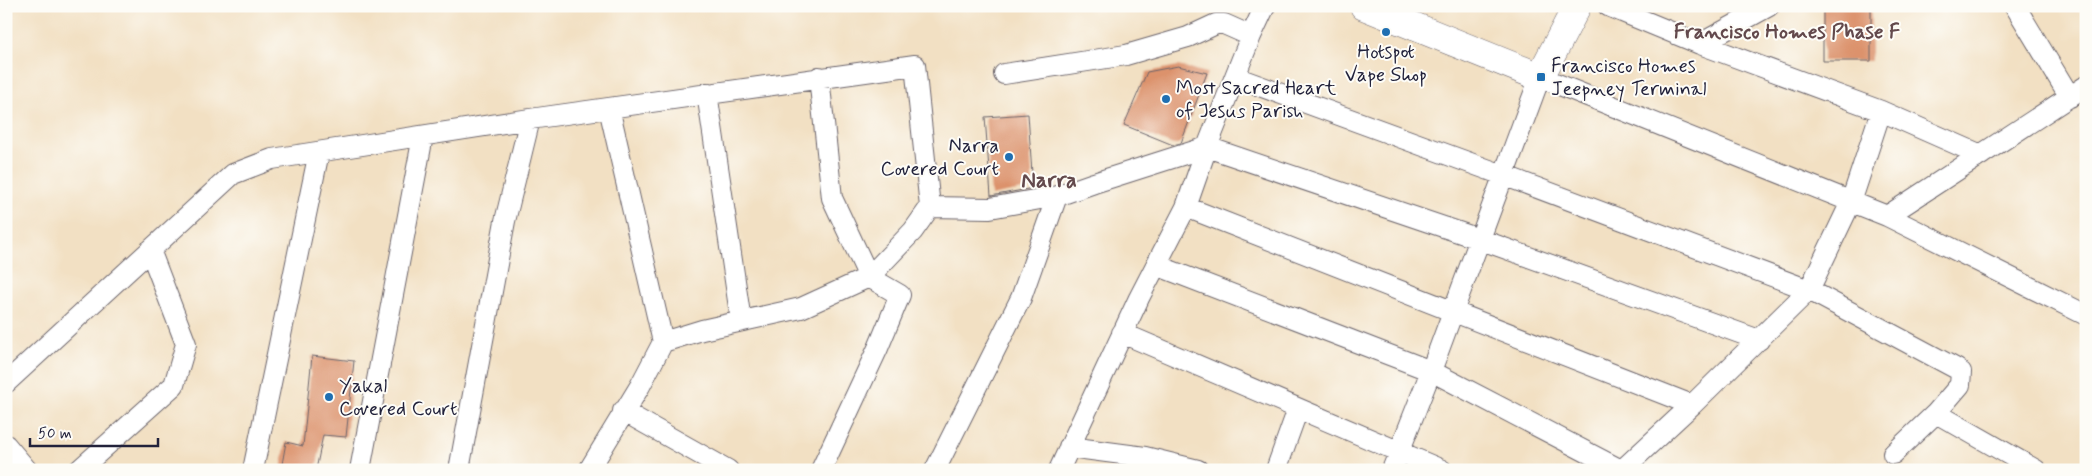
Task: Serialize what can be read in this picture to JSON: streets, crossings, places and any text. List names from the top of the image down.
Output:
{
  "districts": ["Francisco Homes Phase F", "Narra"],
  "places": {
    "other": [
      "Hotspot Vape Shop",
      "Most Sacred Heart of Jesus Parish",
      "Narra Covered Court",
      "Yakal Covered Court"
    ],
    "transit": ["Francisco Homes Jeepney Terminal"]
  },
  "scale_bar": "50 m"
}
